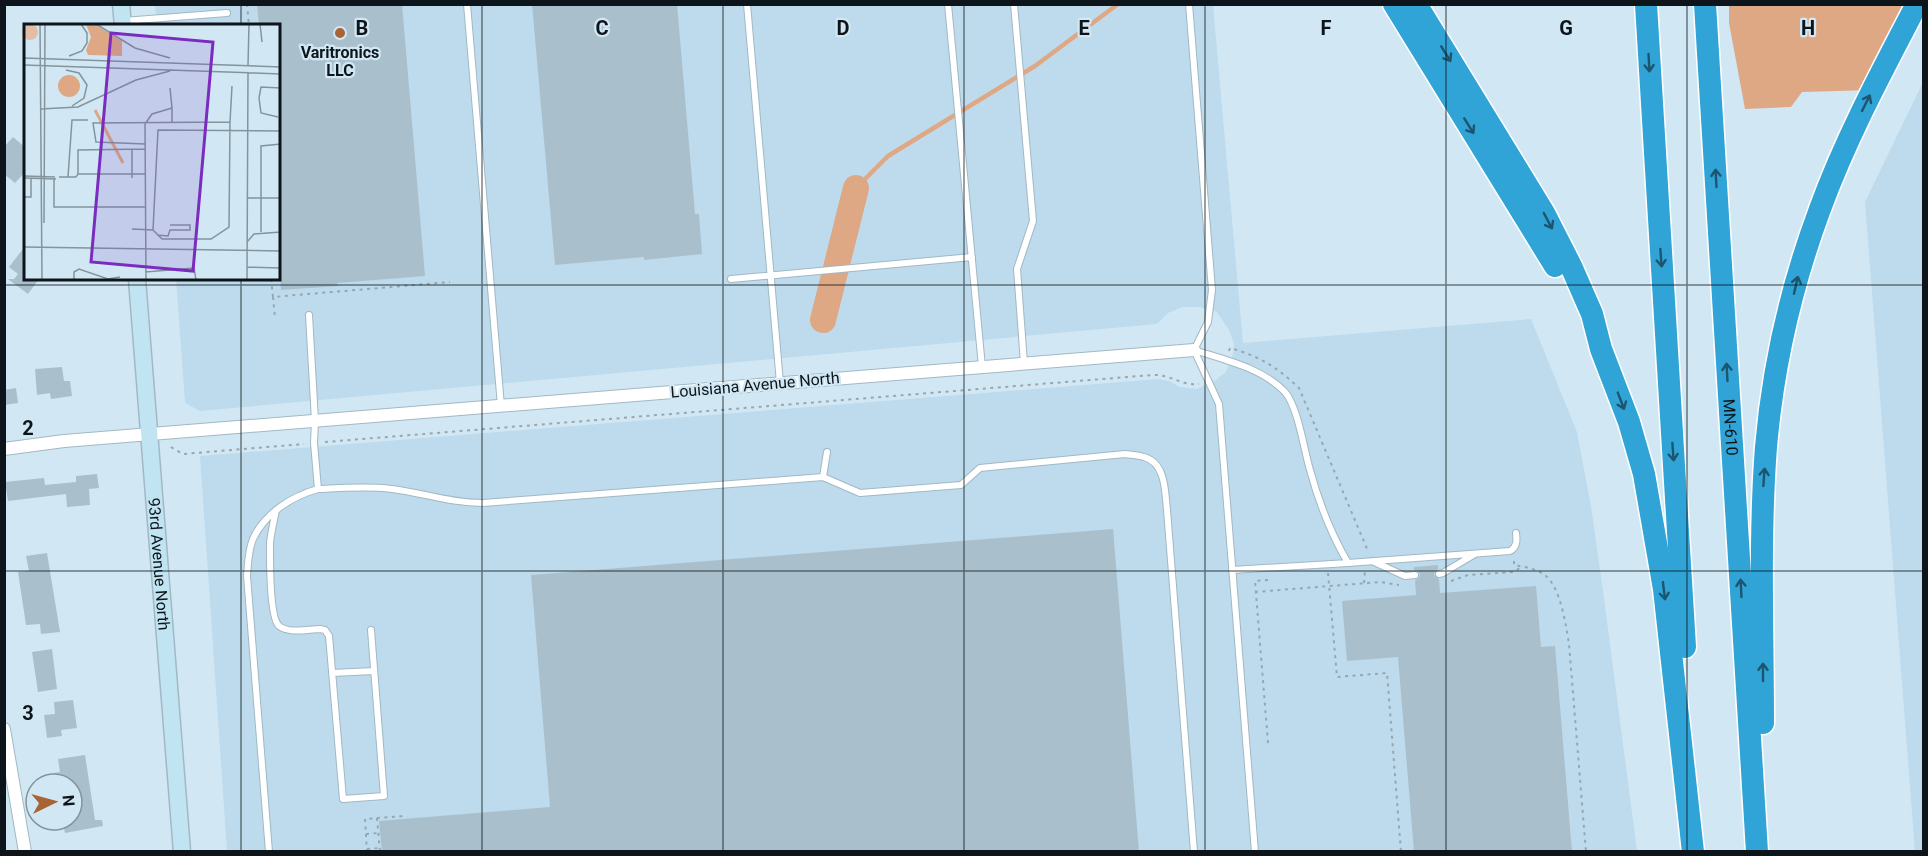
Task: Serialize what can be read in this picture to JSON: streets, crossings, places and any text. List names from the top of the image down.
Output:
{
  "streets": {
    "highway": ["MN-610"],
    "street": ["Louisiana Avenue North", "93rd Avenue North"]
  },
  "crossings": [
    ["Louisiana Avenue North", "93rd Avenue North"]
  ],
  "places": ["Varitronics LLC"],
  "north": "right",
  "grid": {
    "columns": [
      "B",
      "C",
      "D",
      "E",
      "F",
      "G",
      "H"
    ],
    "rows": ["2", "3"]
  }
}
